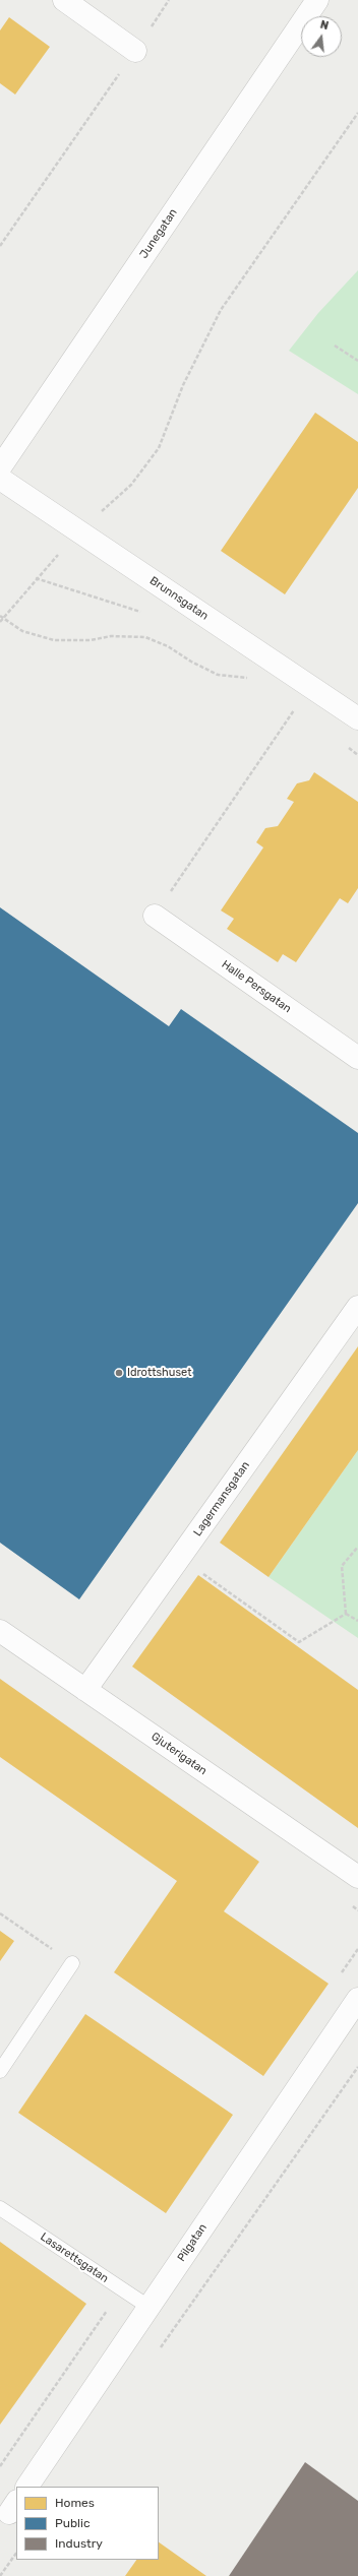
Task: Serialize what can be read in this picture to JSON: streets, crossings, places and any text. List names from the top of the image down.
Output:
{
  "streets": {
    "street": [
      "Junegatan",
      "Brunnsgatan",
      "Halle Persgatan",
      "Lagermansgatan",
      "Gjuterigatan",
      "Pilgatan"
    ],
    "lane": ["Lasarettsgatan"]
  },
  "crossings": [
    ["Lagermansgatan", "Gjuterigatan"],
    ["Pilgatan", "Lasarettsgatan"]
  ],
  "places": ["Idrottshuset"],
  "legend": ["Homes", "Public", "Industry"],
  "north": "top"
}
